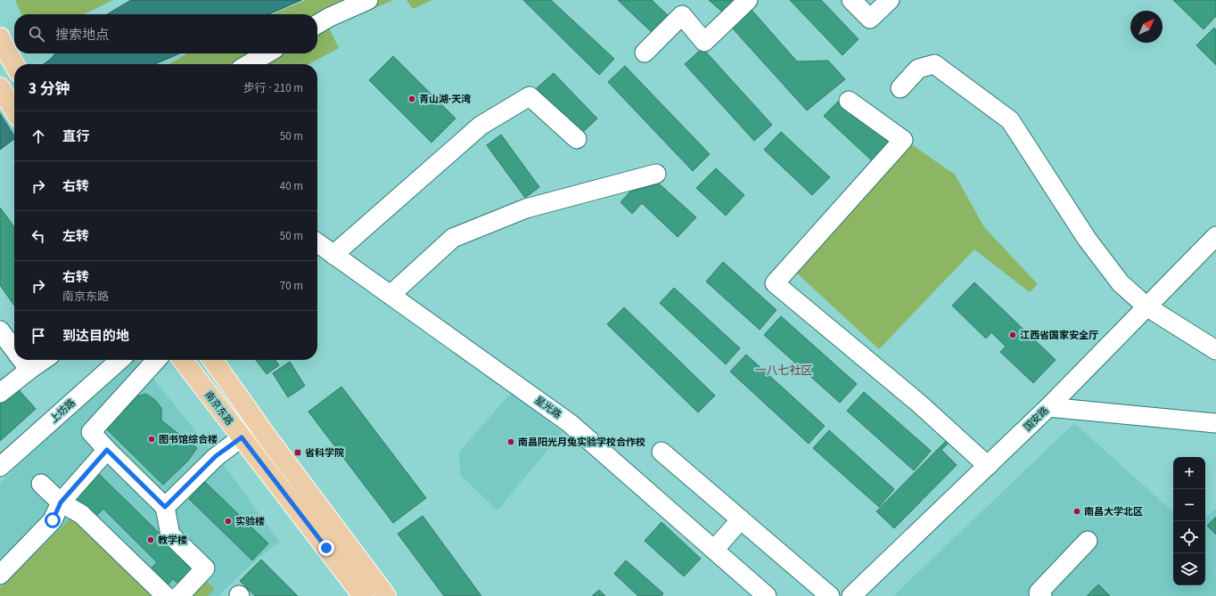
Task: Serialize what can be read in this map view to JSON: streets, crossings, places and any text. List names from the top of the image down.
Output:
{
  "streets": {
    "main road": ["南京东路"],
    "street": ["星光路", "上坊路", "国安路"]
  },
  "districts": ["一八七社区"],
  "places": {
    "other": [
      "青山湖·天湾",
      "江西省国家安全厅",
      "图书馆综合楼",
      "南昌阳光月兔实验学校合作校",
      "南昌大学北区",
      "实验楼",
      "教学楼"
    ],
    "transit": ["省科学院"]
  },
  "north": "top right",
  "page": {
    "search": "搜索地点",
    "heading": ["3 分钟", "步行 · 210 m"],
    "list": [
      ["直行", "50 m"],
      ["右转", "40 m"],
      ["左转", "50 m"],
      ["右转", "南京东路", "70 m"],
      "到达目的地"
    ],
    "map_buttons": ["+", "−"]
  }
}
